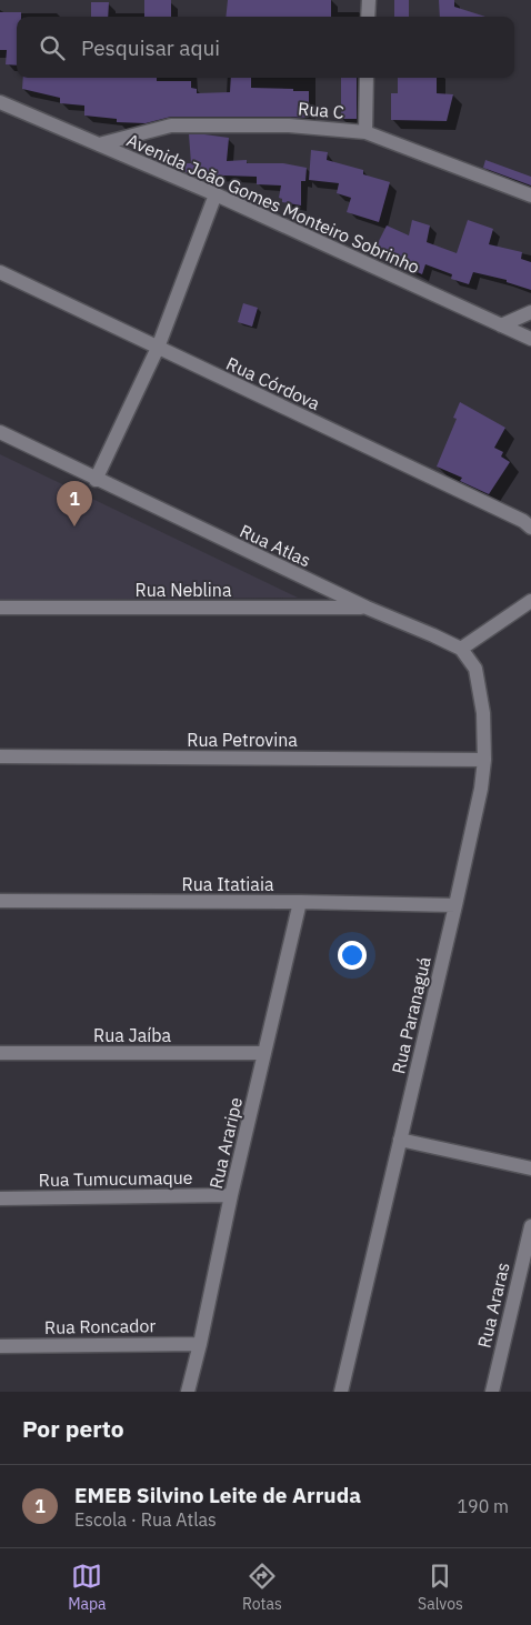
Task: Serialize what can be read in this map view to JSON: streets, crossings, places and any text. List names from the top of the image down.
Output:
{
  "streets": {
    "street": [
      "Rua C",
      "Avenida João Gomes Monteiro Sobrinho",
      "Rua Córdova",
      "Rua Atlas",
      "Rua Neblina",
      "Rua Petrovina",
      "Rua Itatiaia",
      "Rua Paranaguá",
      "Rua Jaíba",
      "Rua Araripe",
      "Rua Tumucumaque",
      "Rua Araras",
      "Rua Roncador"
    ]
  },
  "crossings": [
    ["Rua C", "Avenida João Gomes Monteiro Sobrinho"],
    ["Rua Atlas", "Rua Neblina"],
    ["Rua Atlas", "Rua Paranaguá"],
    ["Rua Petrovina", "Rua Paranaguá"],
    ["Rua Itatiaia", "Rua Paranaguá"],
    ["Rua Itatiaia", "Rua Araripe"],
    ["Rua Jaíba", "Rua Araripe"],
    ["Rua Araripe", "Rua Tumucumaque"],
    ["Rua Araripe", "Rua Roncador"]
  ],
  "page": {
    "search": "Pesquisar aqui",
    "pins": "1",
    "heading": "Por perto",
    "list": [
      {
        "mark": "1",
        "name": "EMEB Silvino Leite de Arruda",
        "note": "Escola · Rua Atlas",
        "value": "190 m"
      }
    ],
    "nav": ["Mapa", "Rotas", "Salvos"]
  }
}
